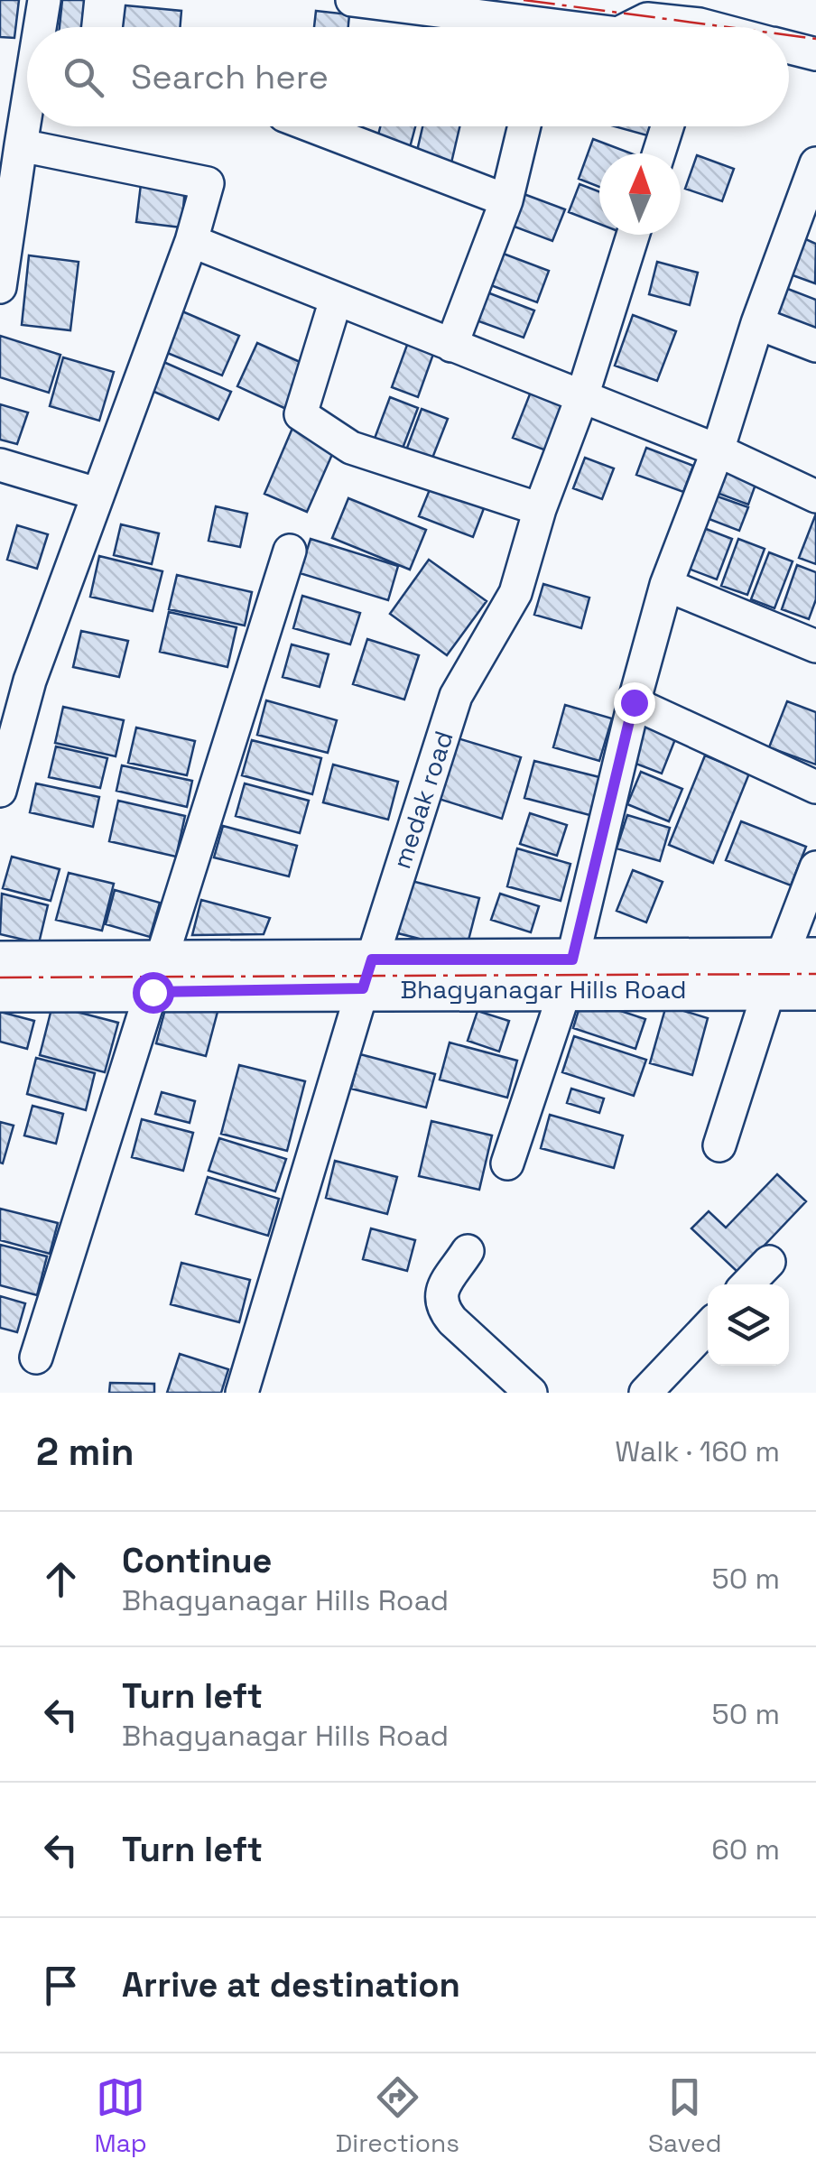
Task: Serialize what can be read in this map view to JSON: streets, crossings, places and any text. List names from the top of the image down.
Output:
{
  "streets": {
    "main road": ["Bhagyanagar Hills Road"],
    "street": ["medak road"]
  },
  "crossings": [
    ["medak road", "Bhagyanagar Hills Road"]
  ],
  "north": "top",
  "page": {
    "search": "Search here",
    "heading": ["2 min", "Walk · 160 m"],
    "list": [
      ["Continue", "Bhagyanagar Hills Road", "50 m"],
      ["Turn left", "Bhagyanagar Hills Road", "50 m"],
      ["Turn left", "60 m"],
      "Arrive at destination"
    ],
    "nav": ["Map", "Directions", "Saved"]
  }
}
